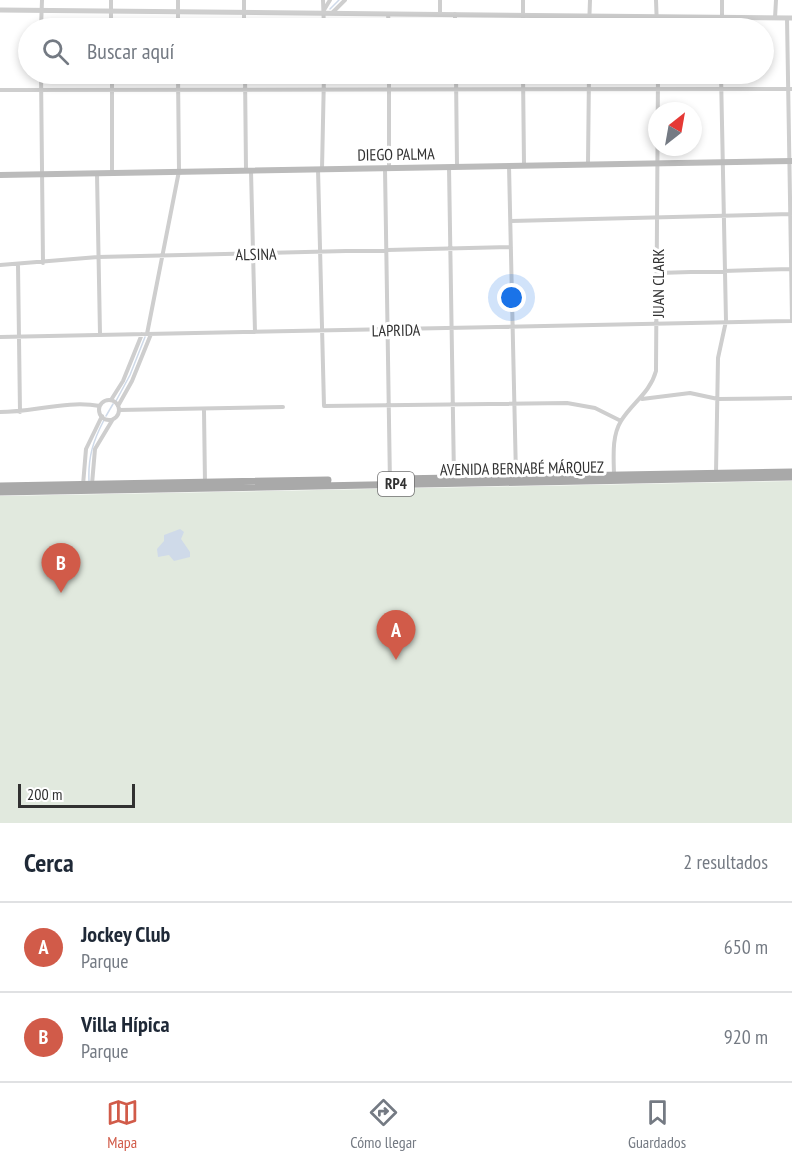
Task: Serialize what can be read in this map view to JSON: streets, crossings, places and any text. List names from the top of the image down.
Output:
{
  "streets": {
    "main road": ["DIEGO PALMA", "AVENIDA BERNABÉ MÁRQUEZ", "RP4"],
    "street": ["ALSINA", "JUAN CLARK", "LAPRIDA"]
  },
  "crossings": [
    ["DIEGO PALMA", "JUAN CLARK"],
    ["JUAN CLARK", "LAPRIDA"]
  ],
  "scale_bar": "200 m",
  "north": "top right",
  "page": {
    "search": "Buscar aquí",
    "pins": ["B", "A"],
    "scale": "200 m",
    "heading": ["Cerca", "2 resultados"],
    "list": [
      {
        "mark": "A",
        "name": "Jockey Club",
        "note": "Parque",
        "value": "650 m"
      },
      {
        "mark": "B",
        "name": "Villa Hípica",
        "note": "Parque",
        "value": "920 m"
      }
    ],
    "nav": ["Mapa", "Cómo llegar", "Guardados"]
  }
}
